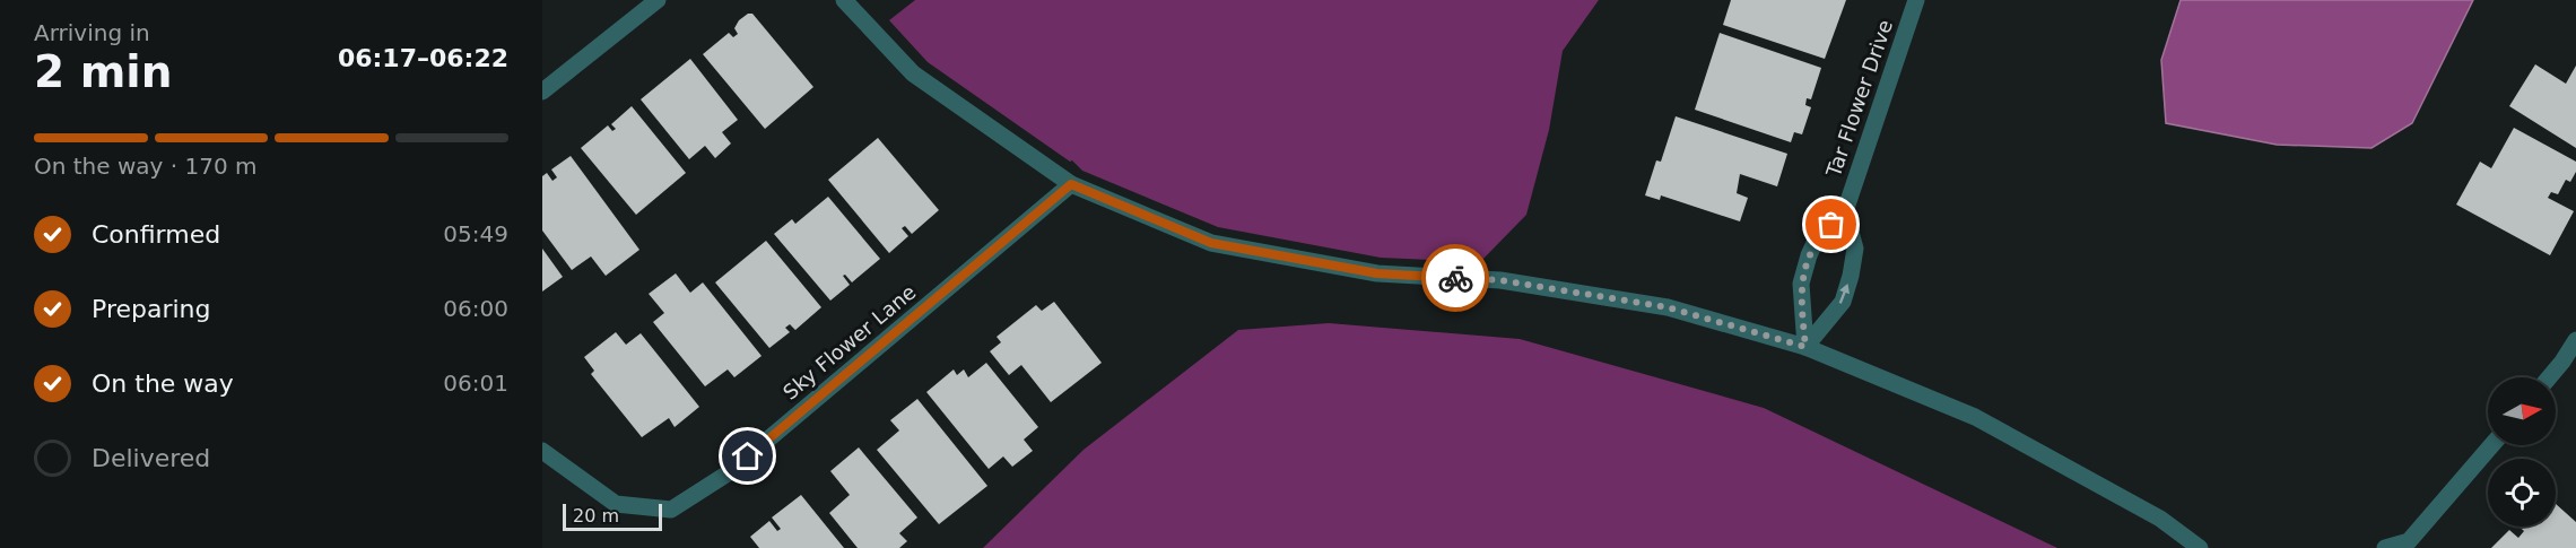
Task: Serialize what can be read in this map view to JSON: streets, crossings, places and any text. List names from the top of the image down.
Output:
{
  "streets": {
    "street": ["Tar Flower Drive", "Sky Flower Lane"]
  },
  "scale_bar": "20 m",
  "north": "right",
  "page": {
    "heading": ["2 min", "Arriving in", "06:17–06:22"],
    "bar": "On the way · 170 m",
    "list": [
      ["Confirmed", "05:49"],
      ["Preparing", "06:00"],
      ["On the way", "06:01"],
      "Delivered"
    ],
    "scale": "20 m"
  }
}
